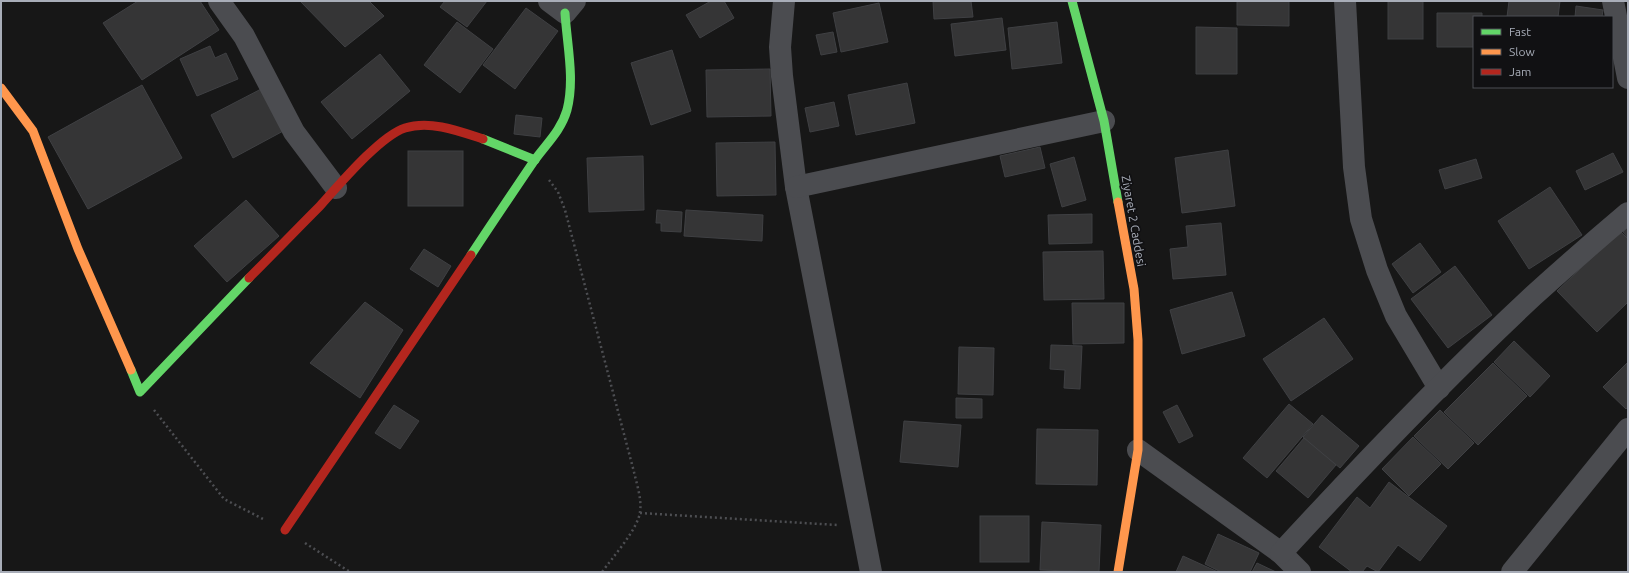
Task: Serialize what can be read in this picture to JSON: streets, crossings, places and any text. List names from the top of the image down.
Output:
{
  "streets": {
    "street": ["Ziyaret 2 Caddesi"]
  },
  "legend": ["Fast", "Slow", "Jam"]
}
